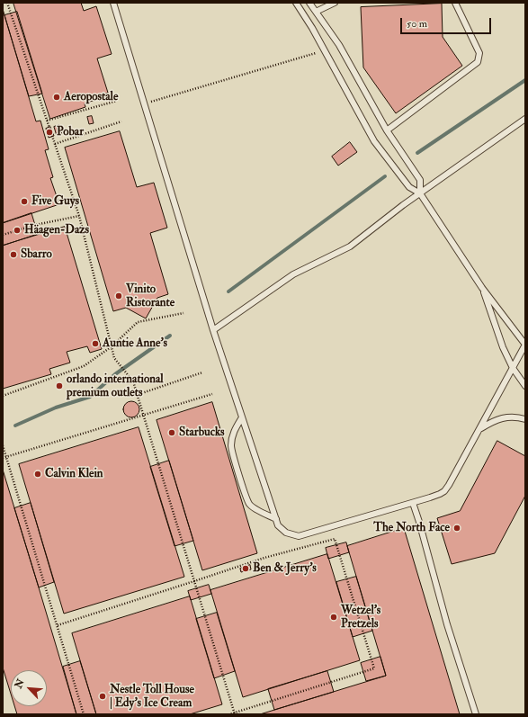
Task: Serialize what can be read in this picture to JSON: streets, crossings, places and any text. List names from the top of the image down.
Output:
{
  "places": [
    "Aeropostale",
    "Pobar",
    "Five Guys",
    "Häagen-Dazs",
    "Sbarro",
    "Vinito Ristorante",
    "Auntie Anne's",
    "orlando international premium outlets",
    "Starbucks",
    "Calvin Klein",
    "The North Face",
    "Ben & Jerry's",
    "Wetzel's Pretzels",
    "Nestle Toll House | Edy's Ice Cream"
  ],
  "scale_bar": "50 m",
  "north": "top left"
}
